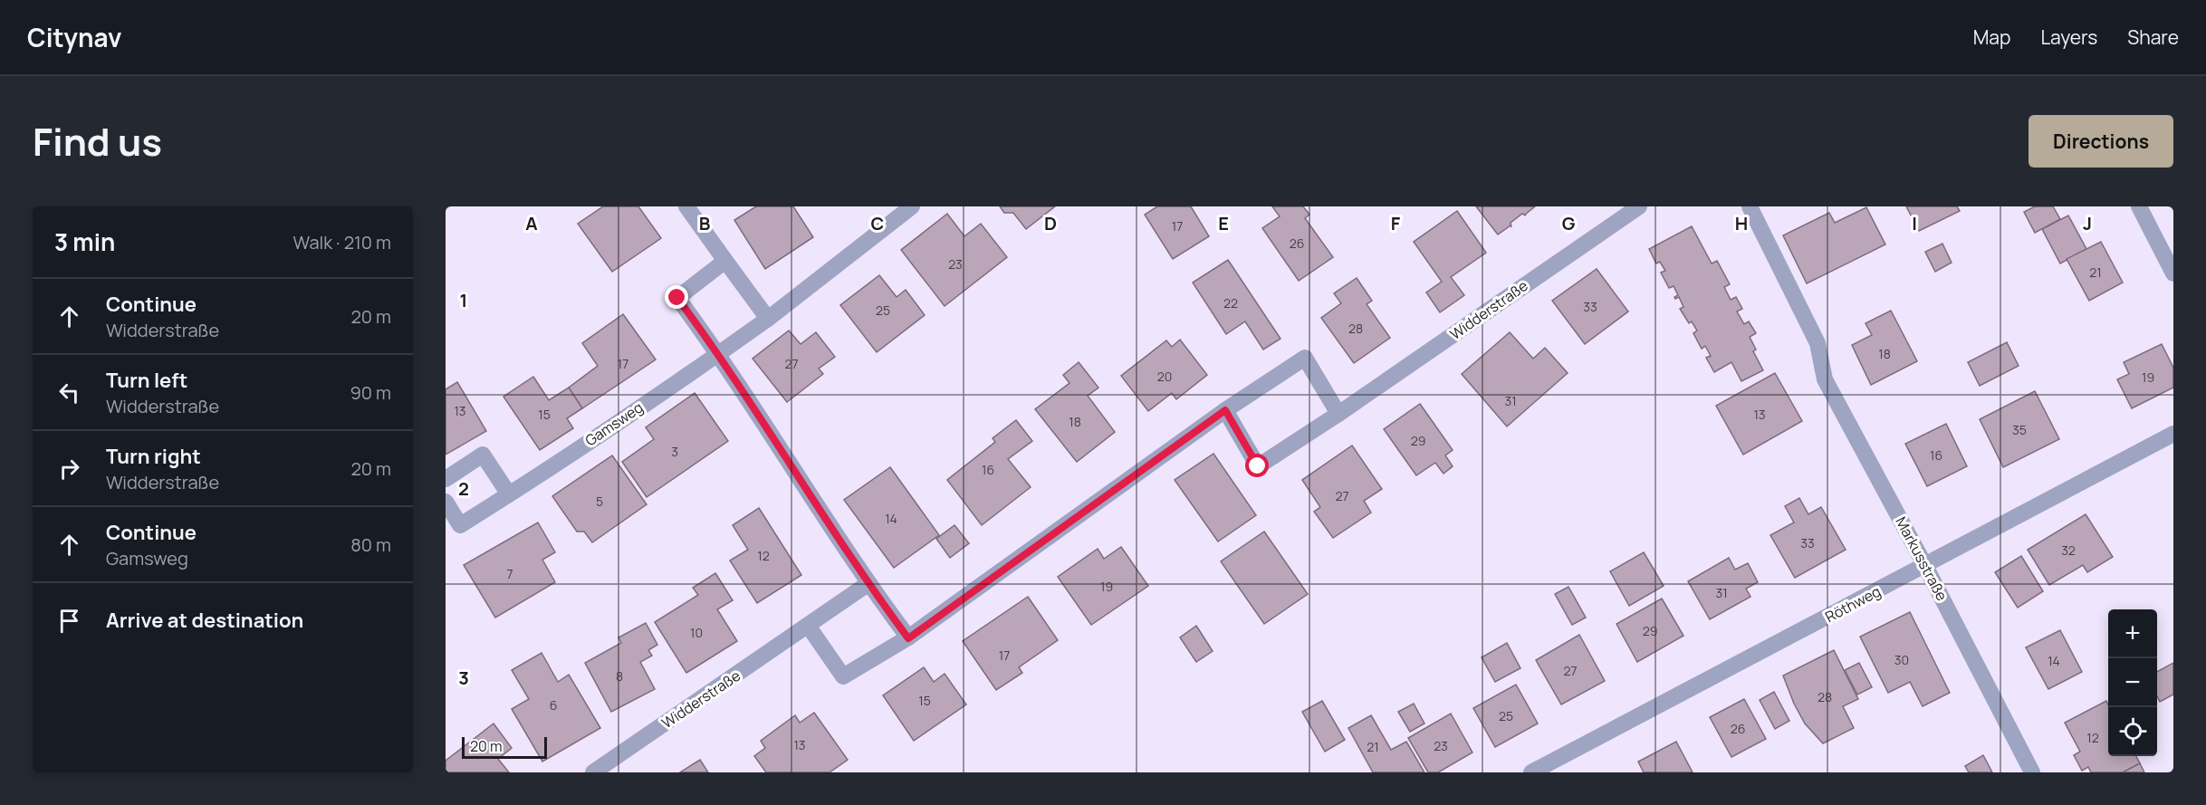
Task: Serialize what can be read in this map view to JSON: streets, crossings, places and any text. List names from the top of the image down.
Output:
{
  "streets": {
    "street": [
      "Widderstraße",
      "Gamsweg",
      "Markusstraße",
      "Röthweg"
    ]
  },
  "crossings": [
    ["Markusstraße", "Röthweg"]
  ],
  "house_numbers": [
    "17",
    "26",
    "23",
    "21",
    "22",
    "33",
    "25",
    "28",
    "18",
    "17",
    "27",
    "20",
    "19",
    "31",
    "13",
    "15",
    "13",
    "18",
    "35",
    "29",
    "3",
    "16",
    "16",
    "27",
    "5",
    "14",
    "33",
    "32",
    "12",
    "7",
    "19",
    "31",
    "29",
    "10",
    "17",
    "30",
    "14",
    "27",
    "8",
    "28",
    "15",
    "6",
    "25",
    "26",
    "12",
    "13",
    "23",
    "21"
  ],
  "scale_bar": "20 m",
  "page": {
    "header": "Citynav",
    "nav": ["Map", "Layers", "Share"],
    "title": "Find us",
    "buttons": "Directions",
    "heading": ["3 min", "Walk · 210 m"],
    "list": [
      ["Continue", "Widderstraße", "20 m"],
      ["Turn left", "Widderstraße", "90 m"],
      ["Turn right", "Widderstraße", "20 m"],
      ["Continue", "Gamsweg", "80 m"],
      "Arrive at destination"
    ],
    "map_buttons": ["+", "−"],
    "scale": "20 m"
  },
  "grid": {
    "columns": [
      "A",
      "B",
      "C",
      "D",
      "E",
      "F",
      "G",
      "H",
      "I",
      "J"
    ],
    "rows": ["1", "2", "3"]
  }
}
